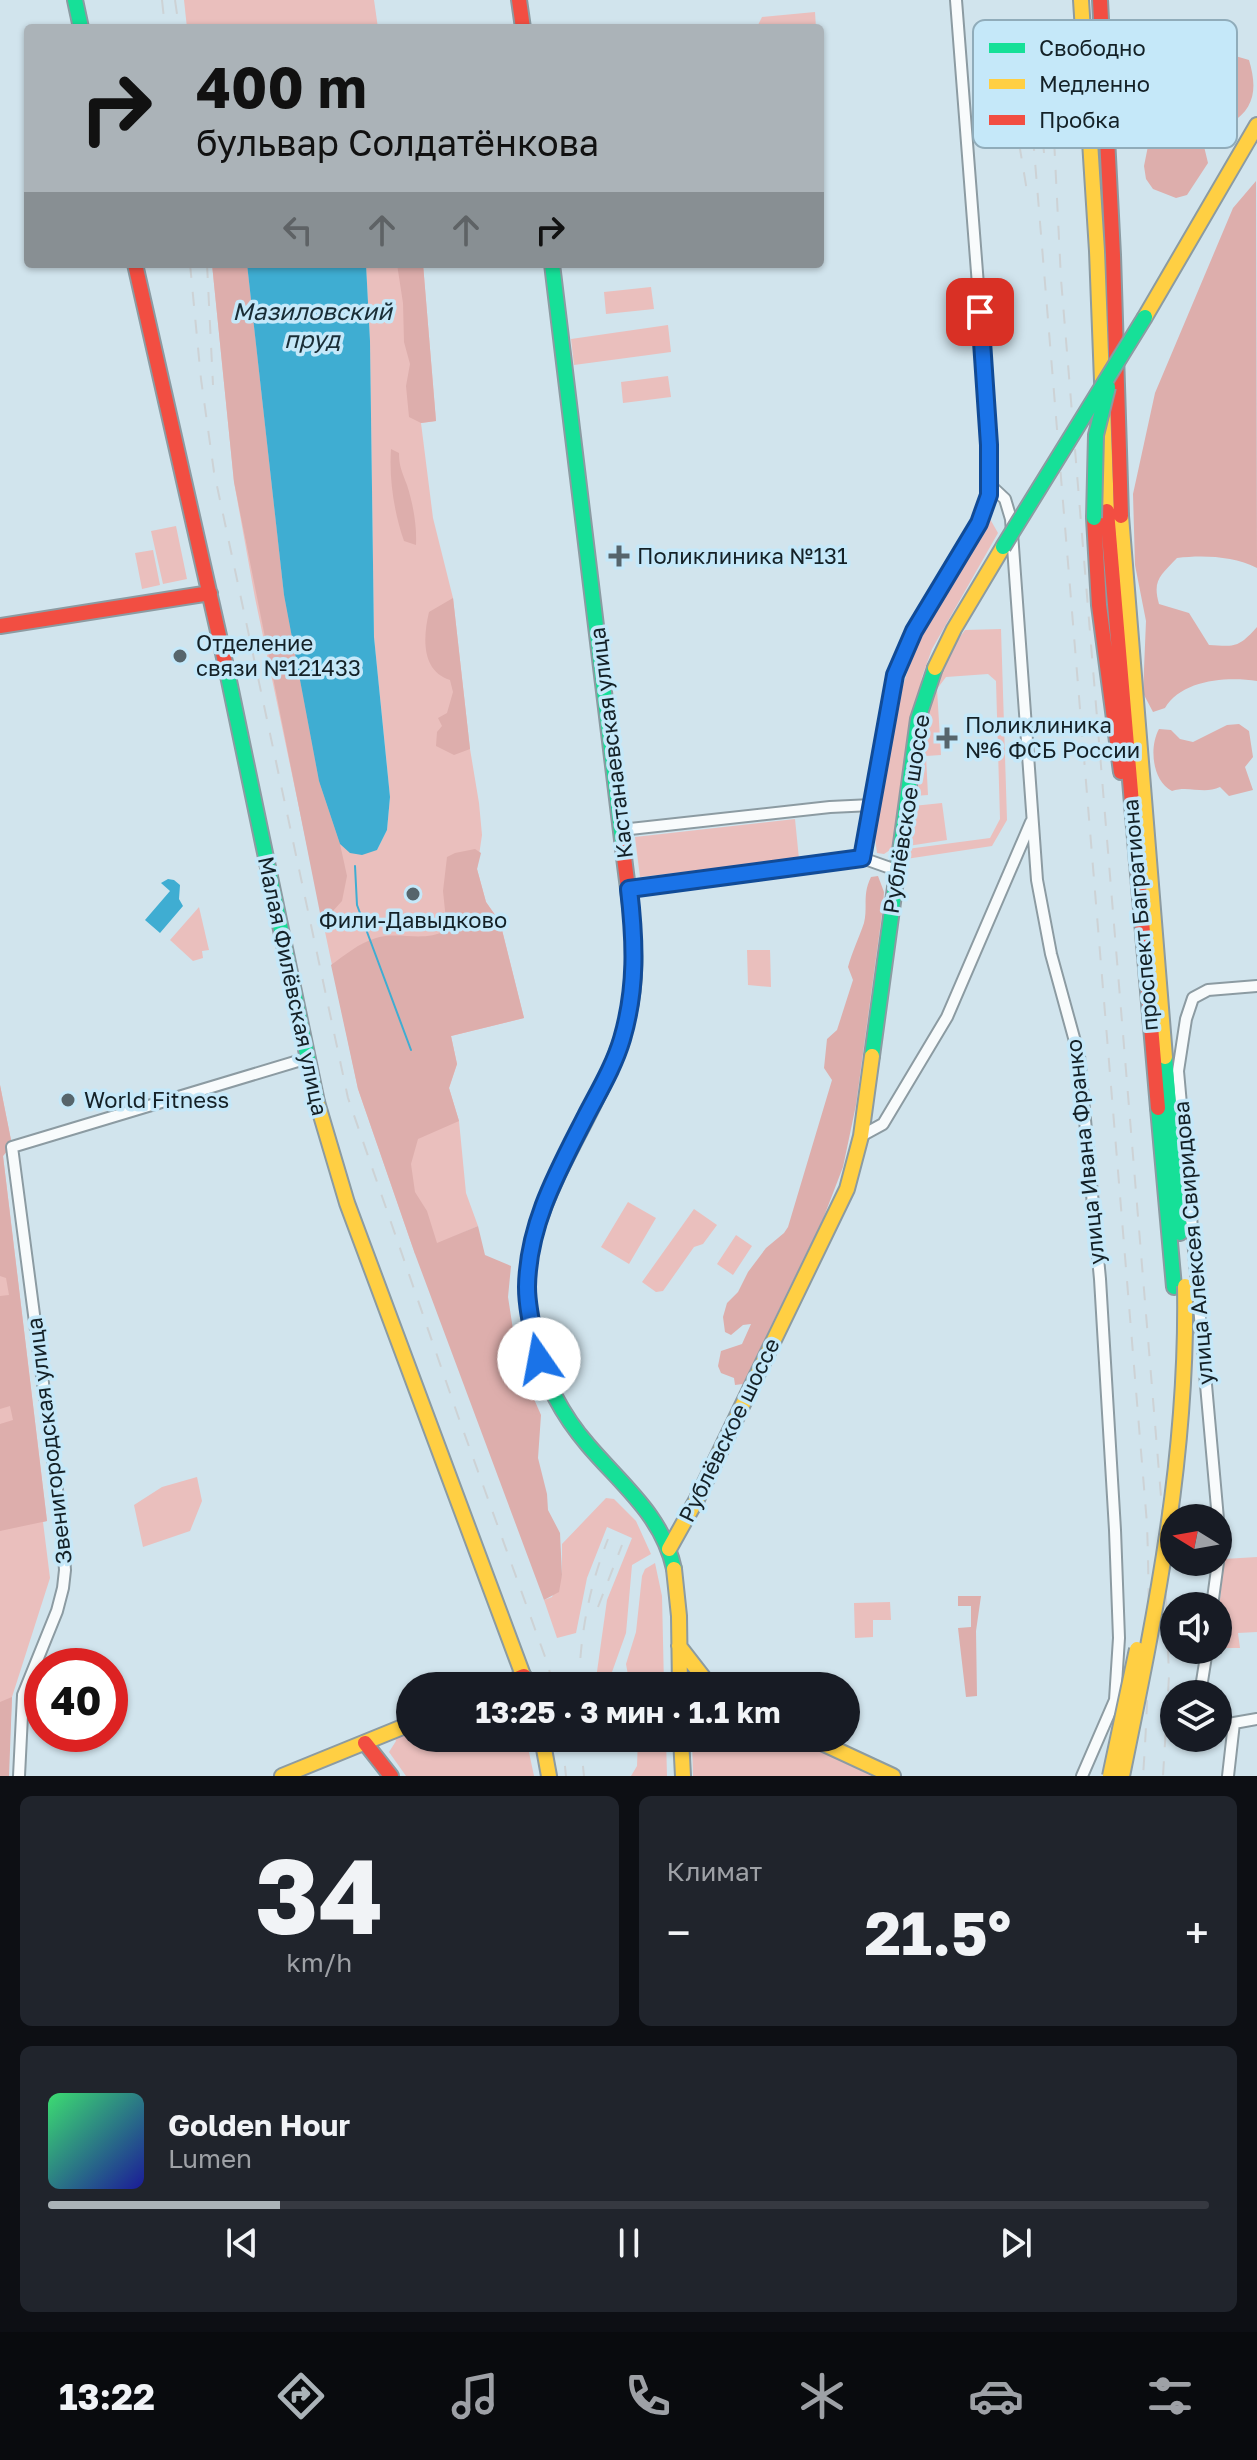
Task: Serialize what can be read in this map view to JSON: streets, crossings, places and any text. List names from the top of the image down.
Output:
{
  "streets": {
    "street": [
      "Кастанаевская улица",
      "Рублёвское шоссе",
      "проспект Багратиона",
      "Малая Филёвская улица",
      "улица Ивана Франко",
      "улица Алексея Свиридова",
      "Звенигородская улица"
    ]
  },
  "crossings": [
    ["Кастанаевская улица", "Рублёвское шоссе"],
    ["Малая Филёвская улица", "Звенигородская улица"]
  ],
  "water": ["Мазиловский пруд"],
  "places": {
    "health": ["Поликлиника №131", "Поликлиника №6 ФСБ России"],
    "other": ["Отделение связи №121433", "Фили-Давыдково", "World Fitness"]
  },
  "legend": ["Свободно", "Медленно", "Пробка"],
  "north": "left",
  "page": {
    "turn": ["400 m", "бульвар Солдатёнкова"],
    "limit": "40",
    "trip": "13:25 · 3 мин · 1.1 km",
    "tile": [
      ["34", "km/h"],
      "Климат"
    ],
    "heat": ["−", "21.5°", "+"],
    "song": ["Golden Hour", "Lumen"],
    "tabs": "13:22"
  }
}
